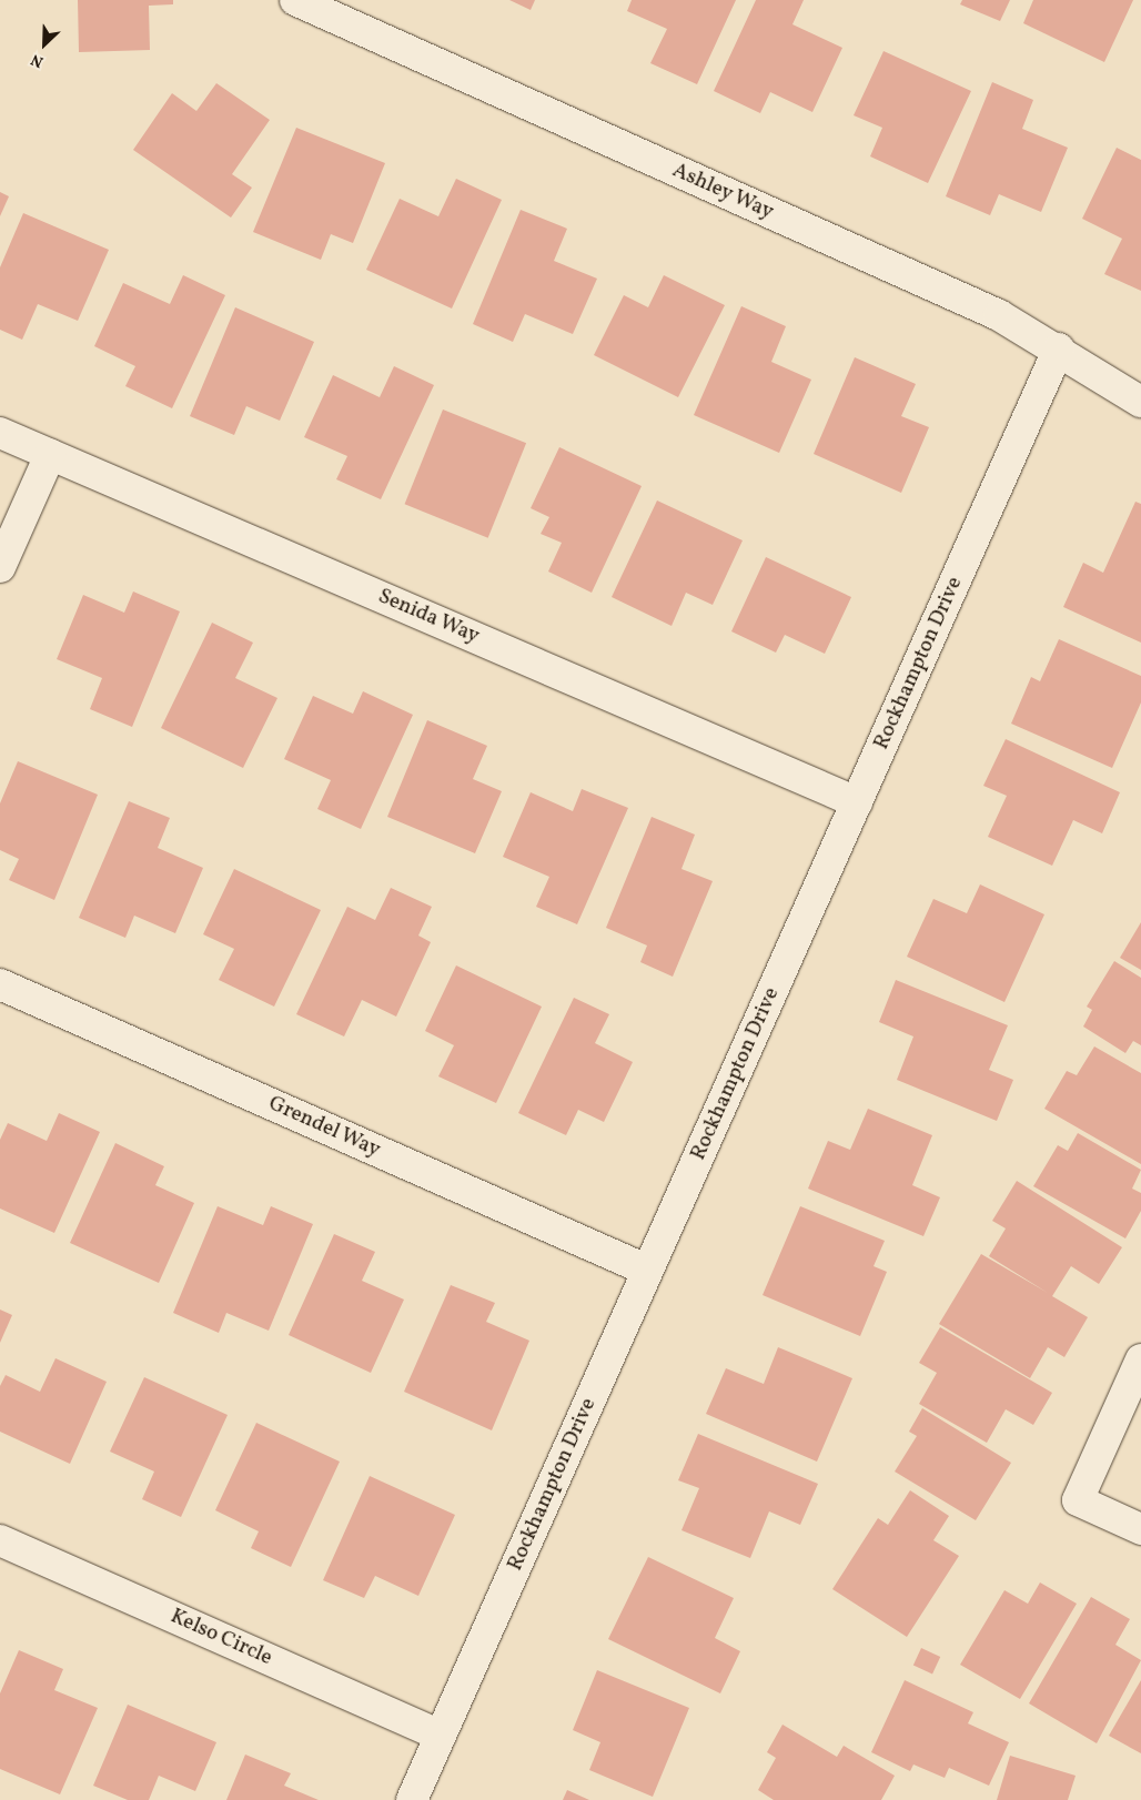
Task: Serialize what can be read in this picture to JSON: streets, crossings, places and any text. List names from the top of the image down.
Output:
{
  "streets": {
    "street": [
      "Ashley Way",
      "Senida Way",
      "Rockhampton Drive",
      "Grendel Way",
      "Kelso Circle"
    ]
  },
  "crossings": [
    ["Ashley Way", "Rockhampton Drive"],
    ["Senida Way", "Rockhampton Drive"],
    ["Rockhampton Drive", "Grendel Way"],
    ["Rockhampton Drive", "Kelso Circle"]
  ],
  "north": "bottom left"
}
